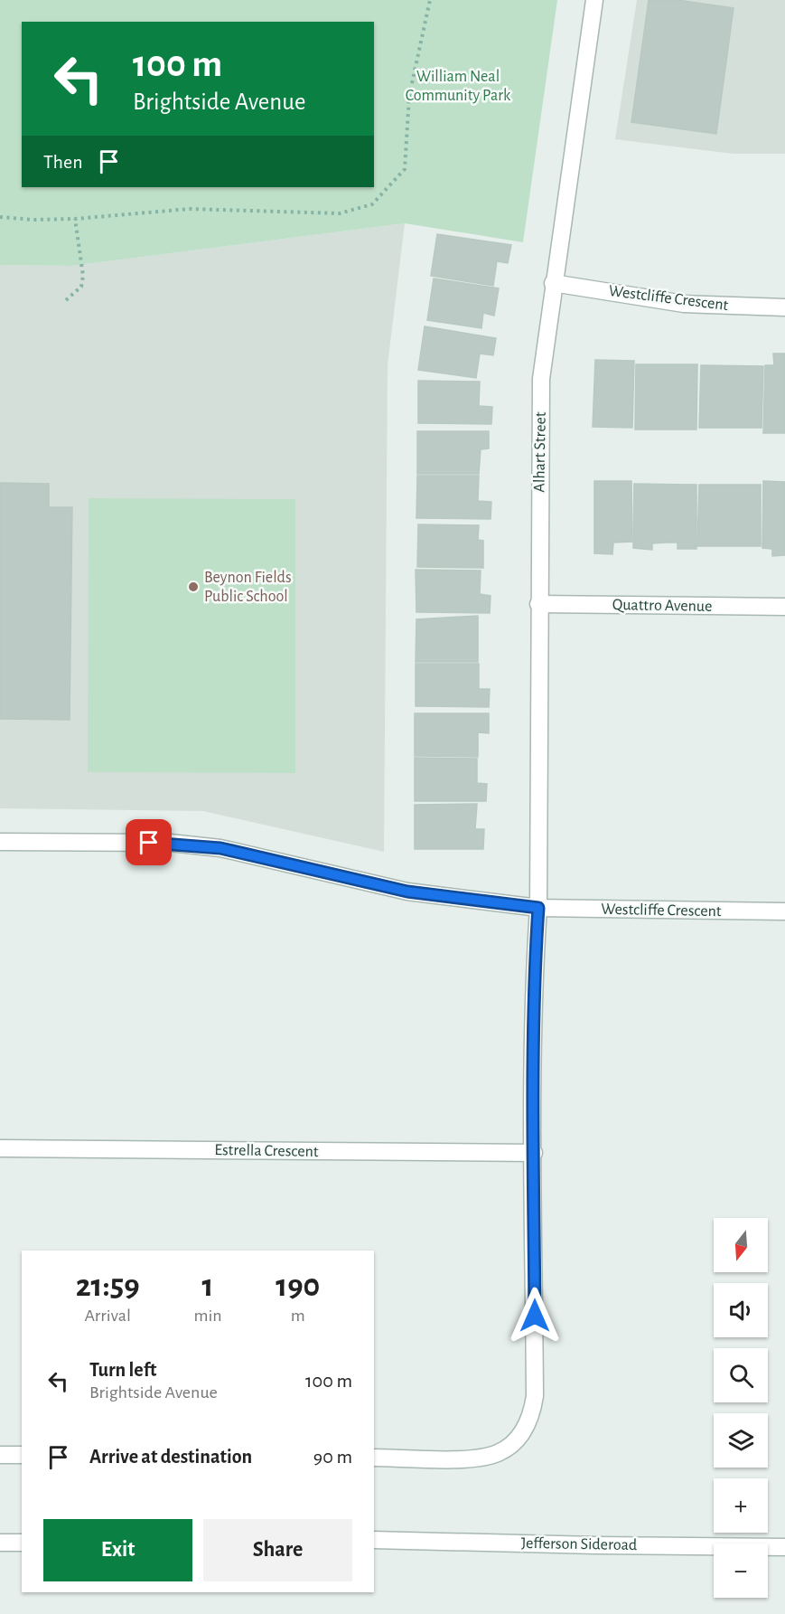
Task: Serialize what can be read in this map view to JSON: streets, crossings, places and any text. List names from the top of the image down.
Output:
{
  "streets": {
    "street": [
      "Westcliffe Crescent",
      "Alhart Street",
      "Quattro Avenue",
      "Estrella Crescent",
      "Jefferson Sideroad"
    ]
  },
  "crossings": [
    ["Westcliffe Crescent", "Alhart Street"],
    ["Alhart Street", "Quattro Avenue"]
  ],
  "parks": ["William Neal Community Park"],
  "places": ["Beynon Fields Public School"],
  "north": "bottom",
  "page": {
    "turn": ["100 m", "Brightside Avenue"],
    "then": "Then",
    "map_buttons": ["+", "−"],
    "eta": [
      "21:59",
      "Arrival",
      "1",
      "min",
      "190",
      "m"
    ],
    "list": [
      {
        "name": "Turn left",
        "note": "Brightside Avenue",
        "value": "100 m"
      },
      {
        "name": "Arrive at destination",
        "value": "90 m"
      }
    ],
    "buttons": ["Exit", "Share"]
  }
}
